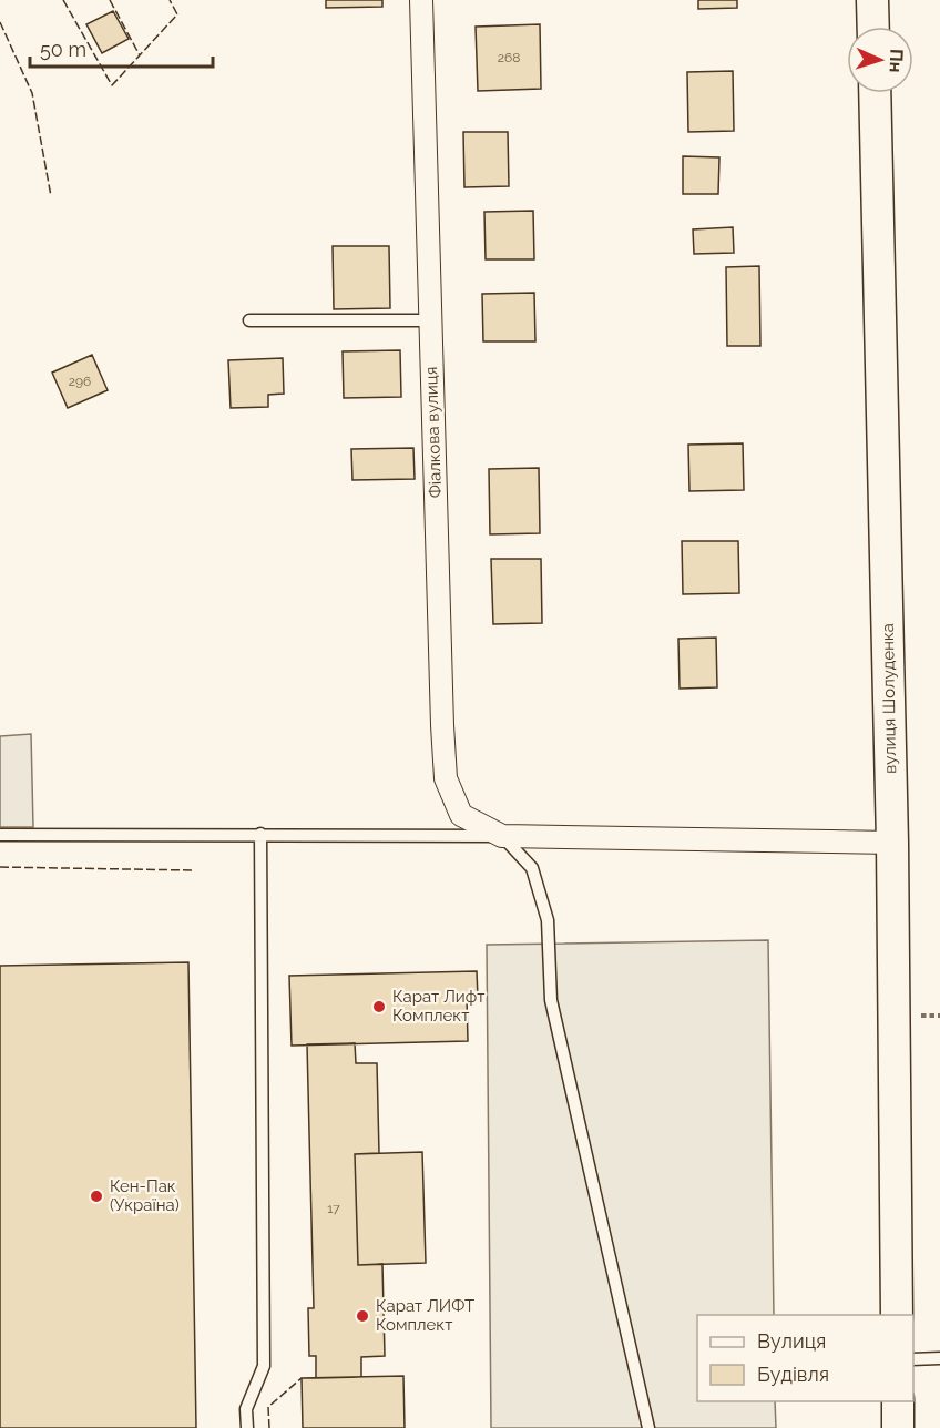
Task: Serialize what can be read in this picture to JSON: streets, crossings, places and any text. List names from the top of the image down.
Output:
{
  "streets": {
    "main road": ["вулиця Шолуденка"],
    "street": ["Фіалкова вулиця"]
  },
  "places": ["Карат Лифт Комплект", "Кен-Пак (Україна)", "Карат ЛИФТ Комплект"],
  "house_numbers": ["268", "296", "17"],
  "legend": ["Вулиця", "Будівля"],
  "scale_bar": "50 m",
  "north": "right"
}
